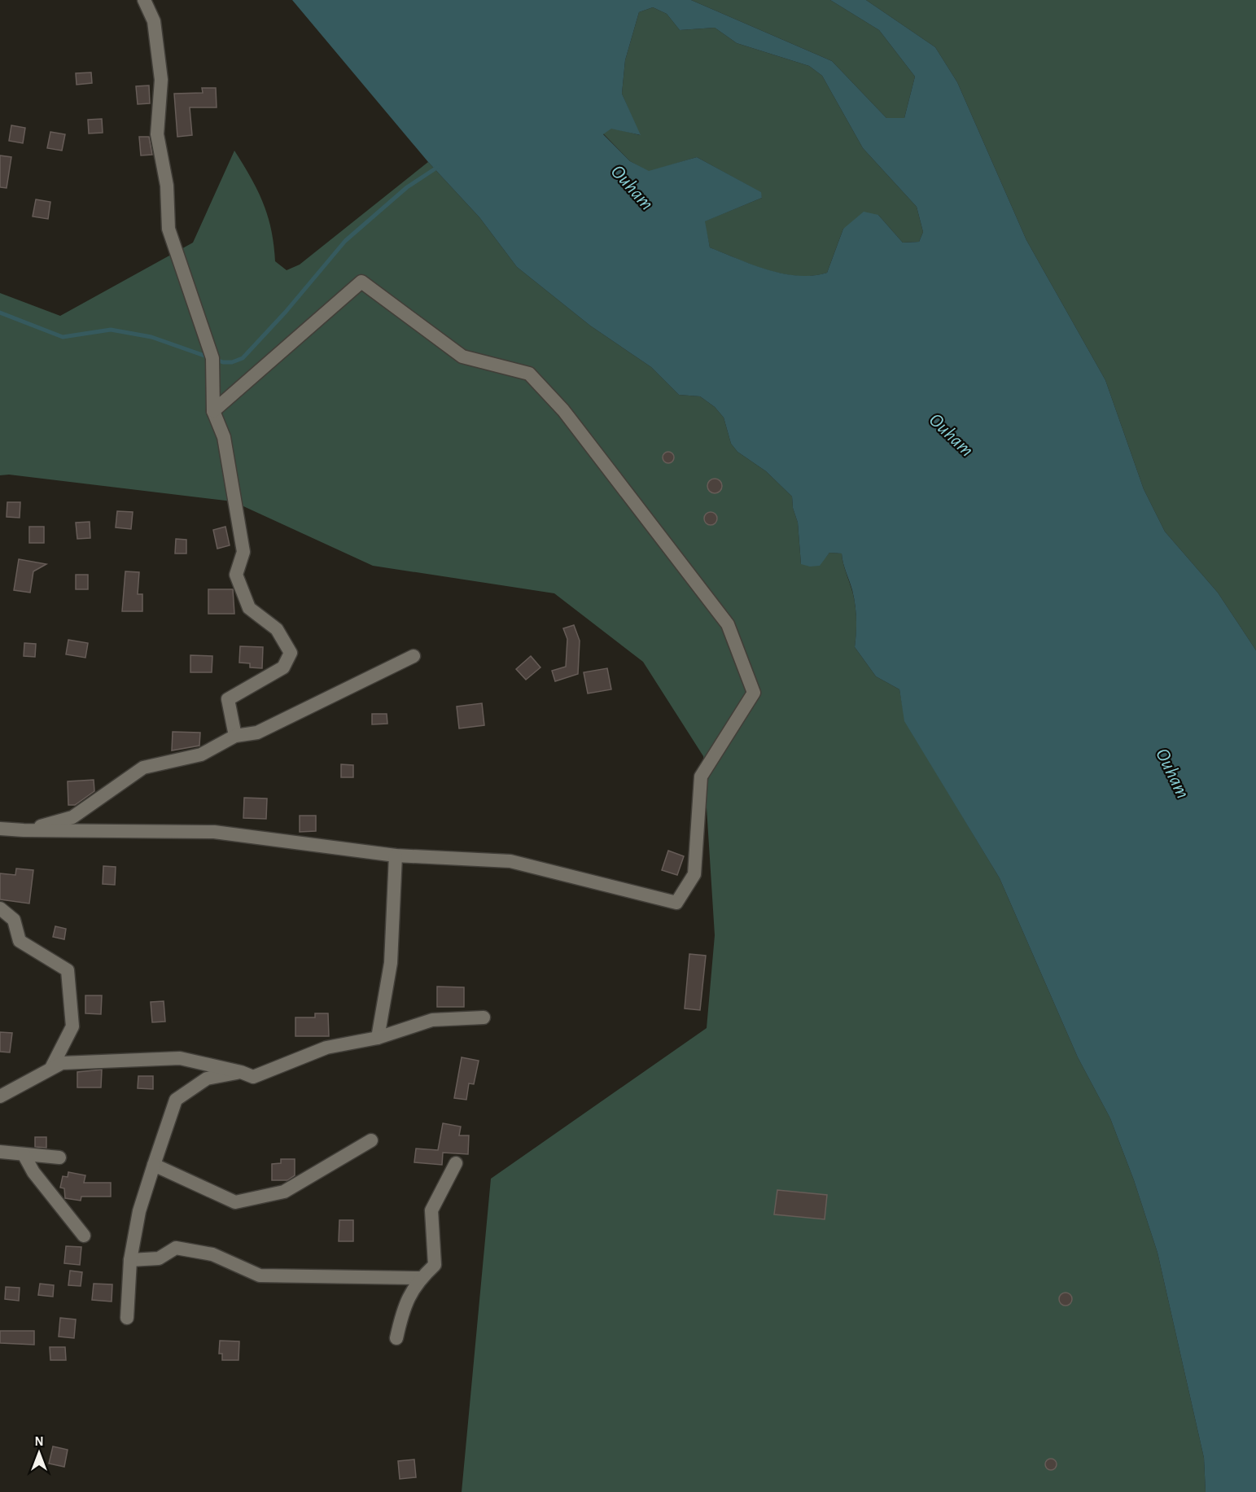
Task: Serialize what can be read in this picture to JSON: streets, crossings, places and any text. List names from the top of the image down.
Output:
{
  "water": ["Ouham"],
  "north": "top"
}
